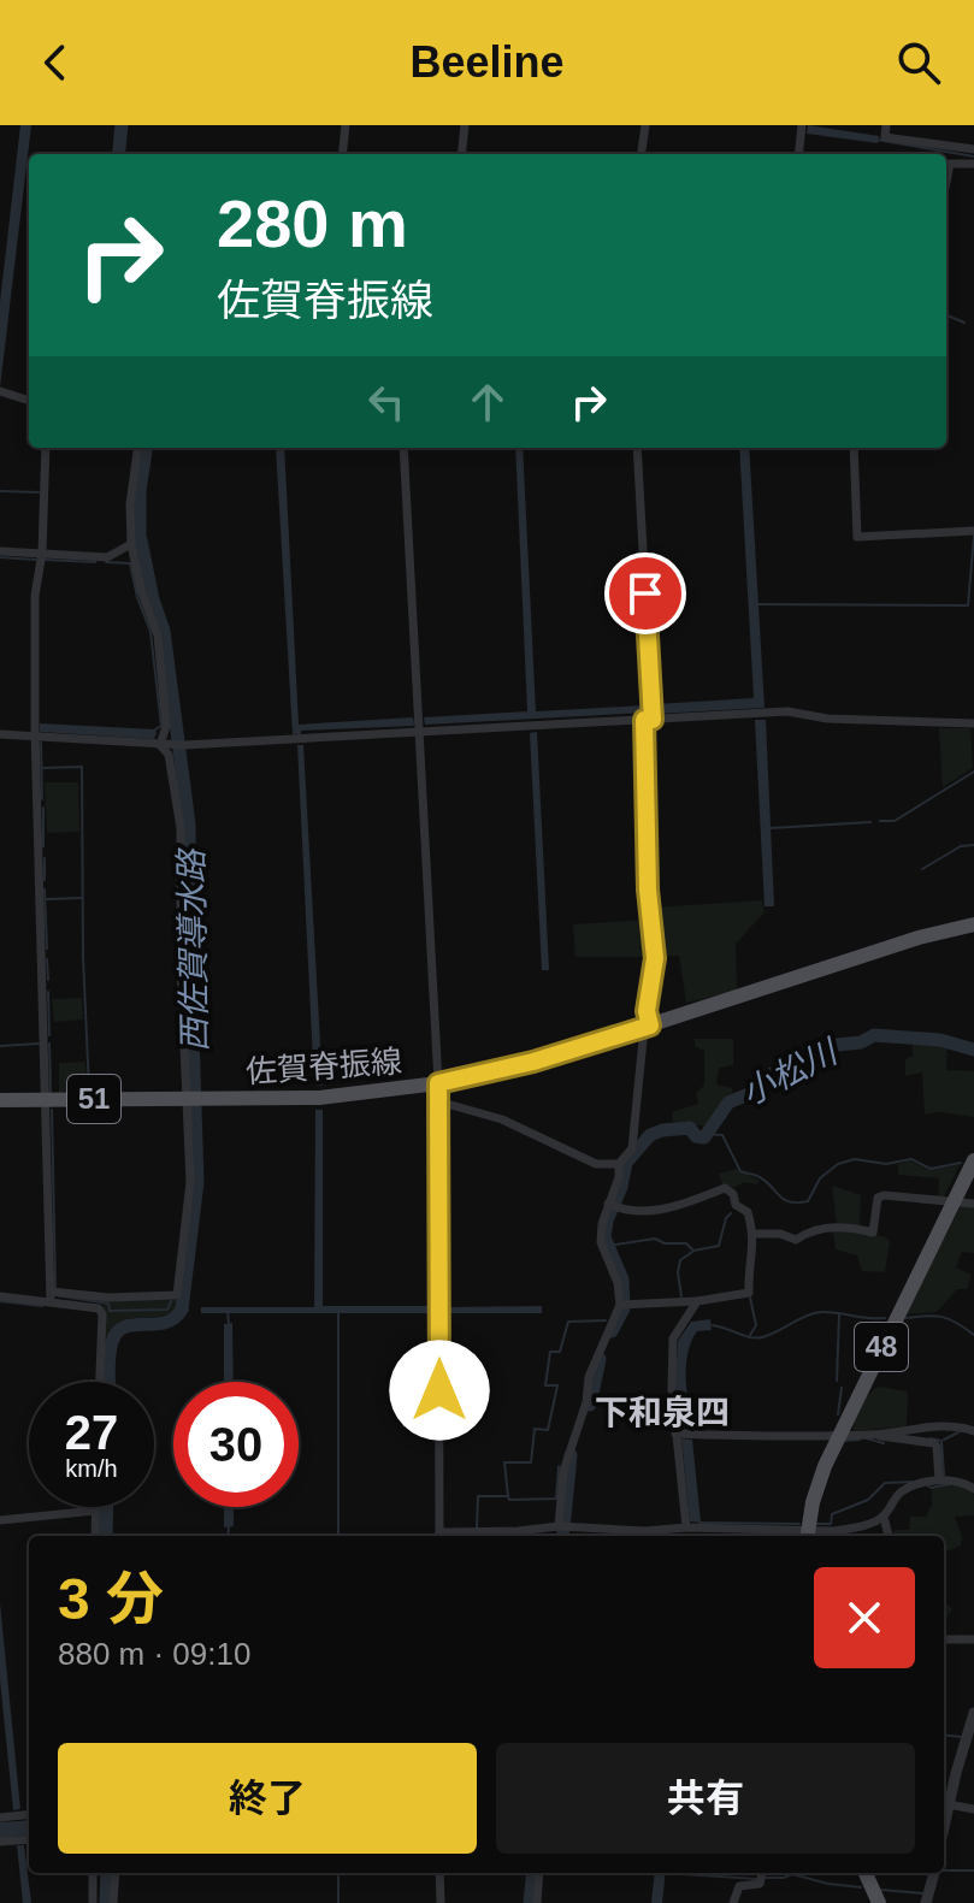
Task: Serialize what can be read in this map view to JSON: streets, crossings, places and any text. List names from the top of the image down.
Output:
{
  "streets": {
    "main road": ["佐賀脊振線", "51", "48"]
  },
  "districts": ["下和泉四"],
  "water": ["西佐賀導水路", "小松川"],
  "page": {
    "header": "Beeline",
    "turn": ["280 m", "佐賀脊振線"],
    "speed": "27 km/h",
    "limit": "30",
    "heading": ["3 分", "880 m · 09:10"],
    "buttons": ["終了", "共有"]
  }
}
